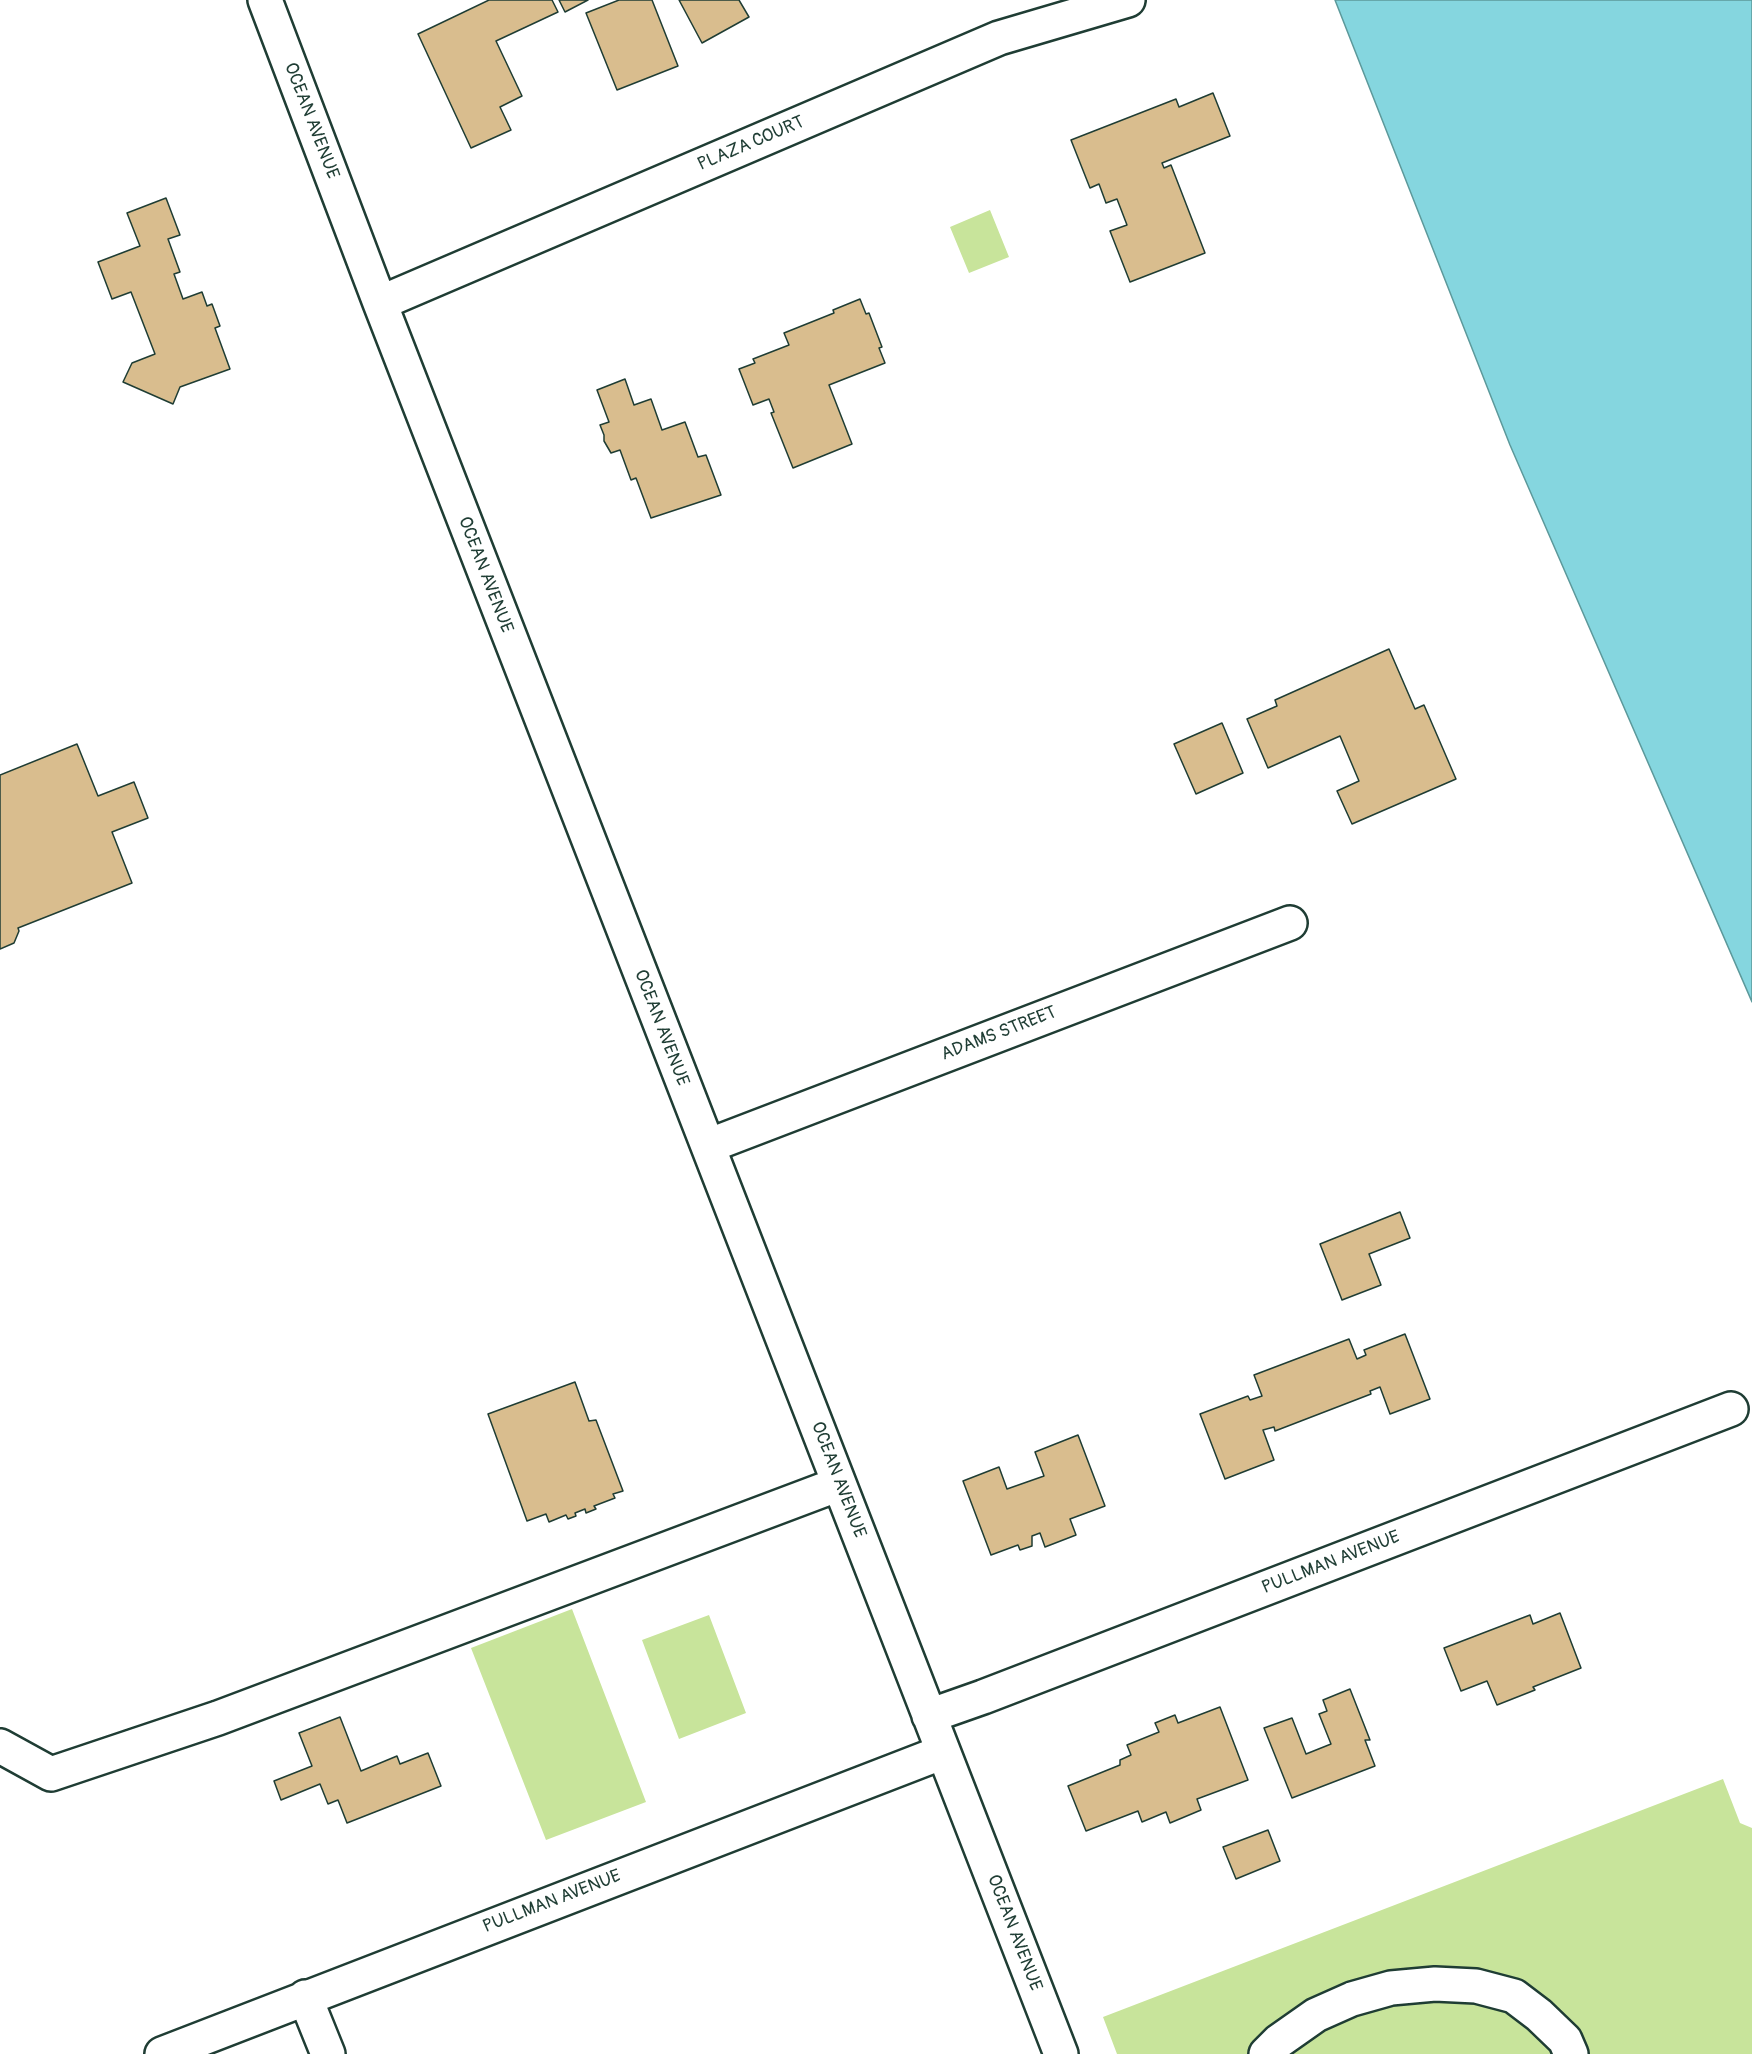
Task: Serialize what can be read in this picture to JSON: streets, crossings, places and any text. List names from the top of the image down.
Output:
{
  "streets": {
    "street": [
      "OCEAN AVENUE",
      "PLAZA COURT",
      "ADAMS STREET",
      "PULLMAN AVENUE"
    ]
  },
  "crossings": [
    ["OCEAN AVENUE", "PLAZA COURT"],
    ["OCEAN AVENUE", "ADAMS STREET"],
    ["OCEAN AVENUE", "PULLMAN AVENUE"]
  ]
}
